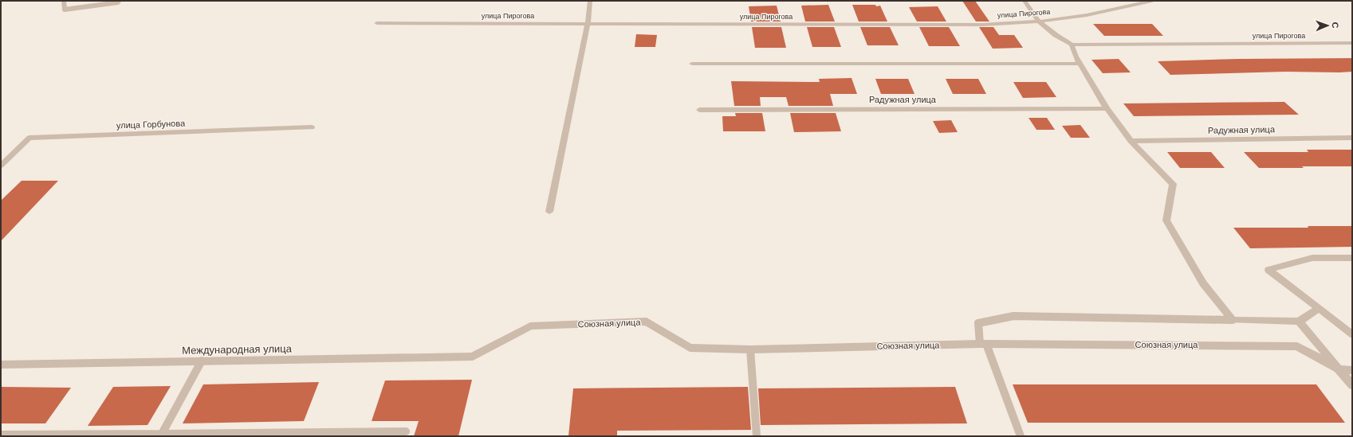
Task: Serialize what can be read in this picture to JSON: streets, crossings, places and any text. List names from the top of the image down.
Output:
{
  "streets": {
    "street": [
      "улица Пирогова",
      "Радужная улица",
      "улица Горбунова",
      "Союзная улица",
      "Международная улица"
    ]
  },
  "crossings": [
    ["Союзная улица", "Международная улица"]
  ],
  "north": "right"
}
